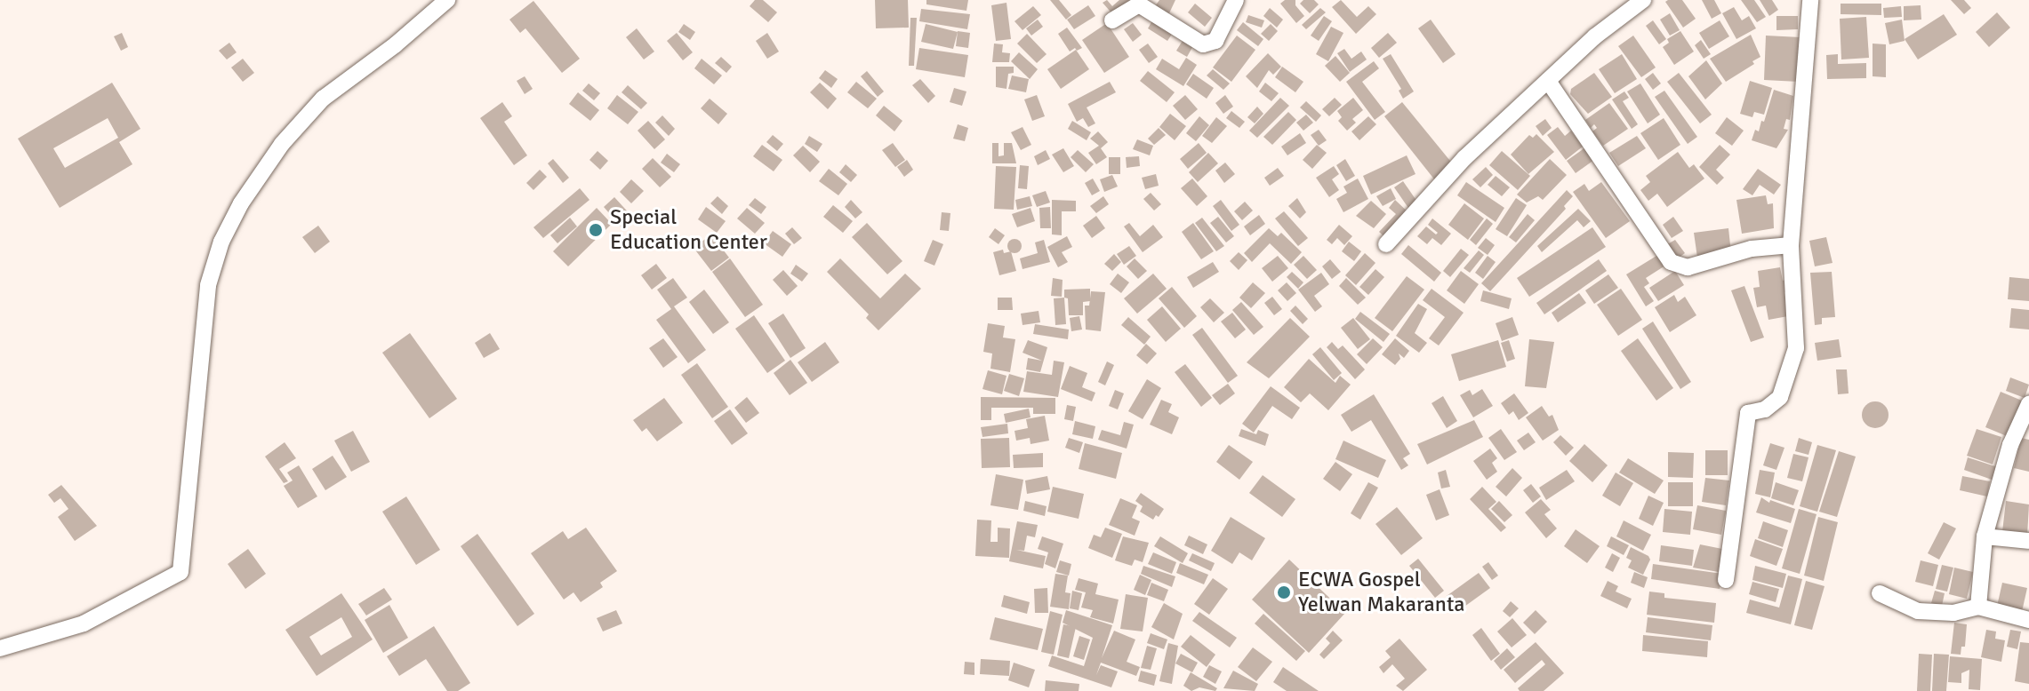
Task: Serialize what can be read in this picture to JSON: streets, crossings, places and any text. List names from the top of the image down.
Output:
{
  "places": ["Special Education Center", "ECWA Gospel Yelwan Makaranta"]
}
